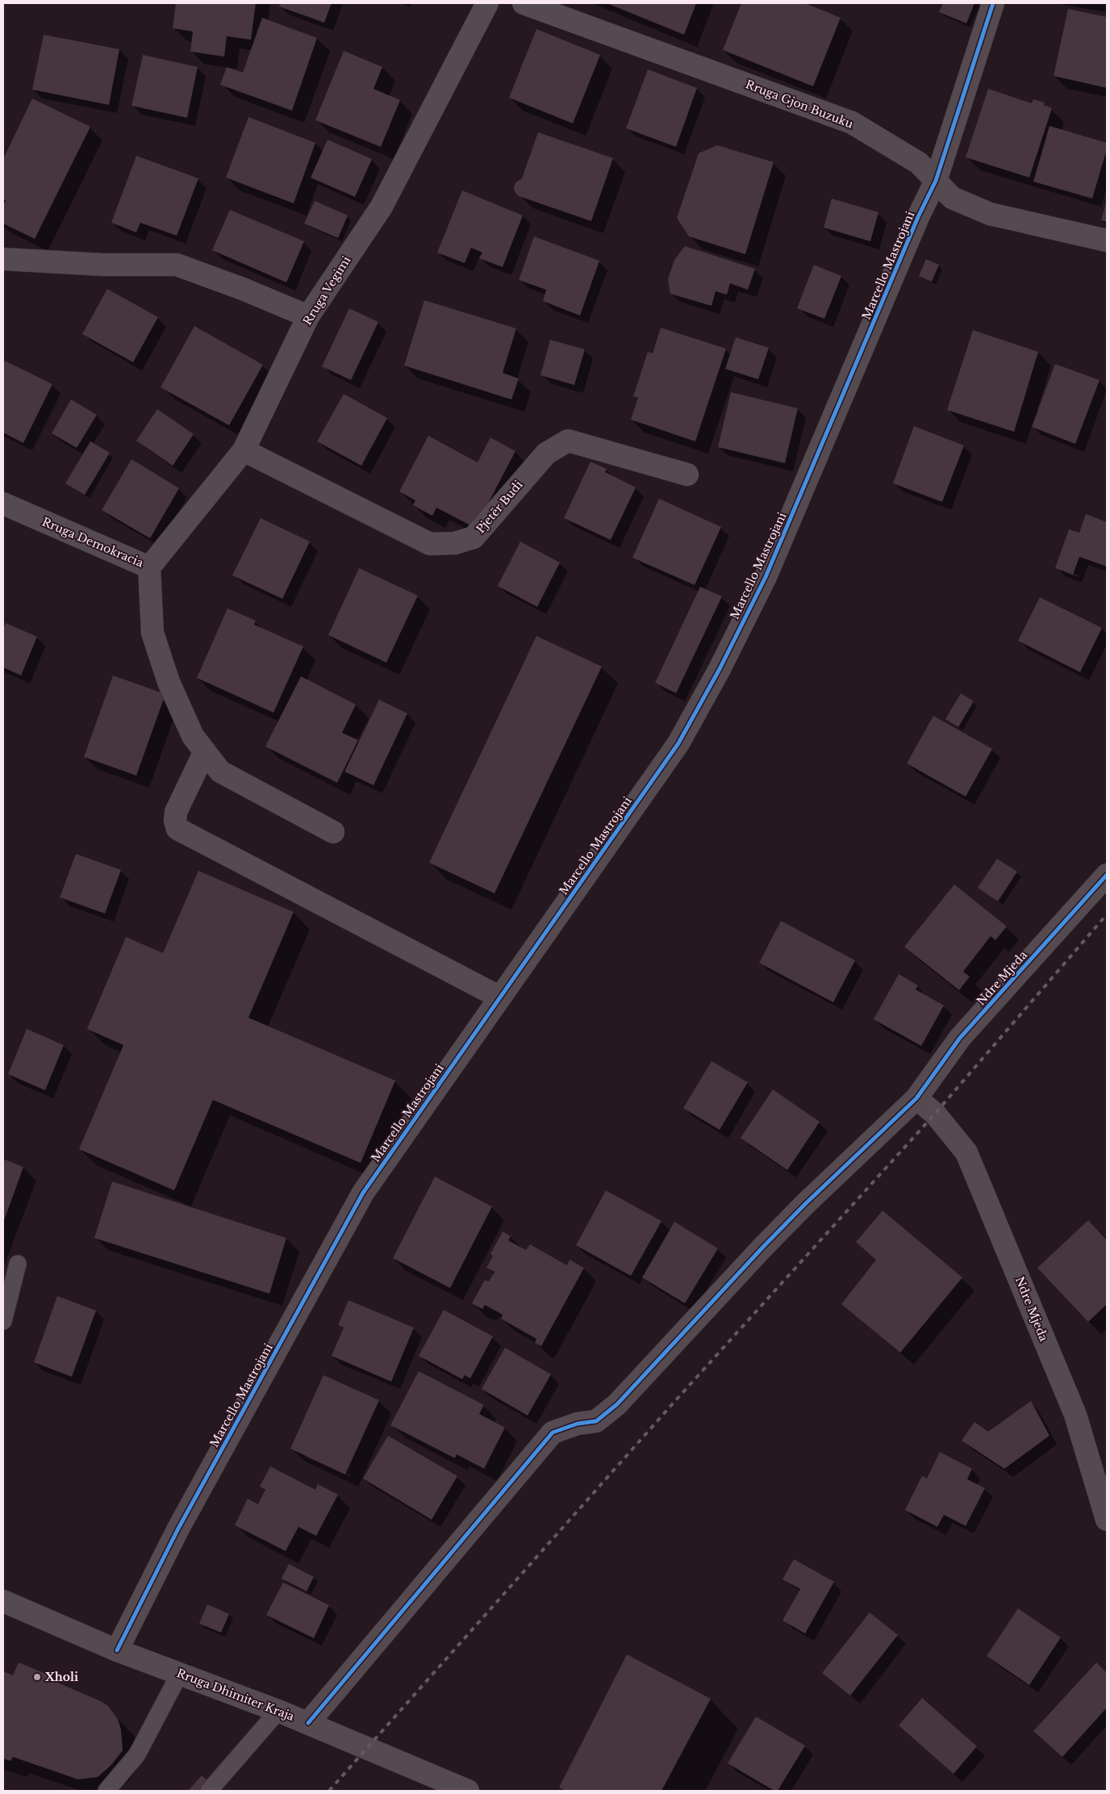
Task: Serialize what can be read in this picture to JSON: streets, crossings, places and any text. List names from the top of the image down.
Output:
{
  "streets": {
    "street": [
      "Rruga Gjon Buzuku",
      "Marcello Mastrojani",
      "Rruga Vegimi",
      "Pjetër Budi",
      "Rruga Demokracia",
      "Ndre Mjeda",
      "Rruga Dhimiter Kraja"
    ]
  },
  "crossings": [
    ["Rruga Gjon Buzuku", "Marcello Mastrojani"],
    ["Marcello Mastrojani", "Rruga Dhimiter Kraja"],
    ["Rruga Vegimi", "Pjetër Budi"],
    ["Rruga Vegimi", "Rruga Demokracia"]
  ],
  "places": ["Xholi"]
}
